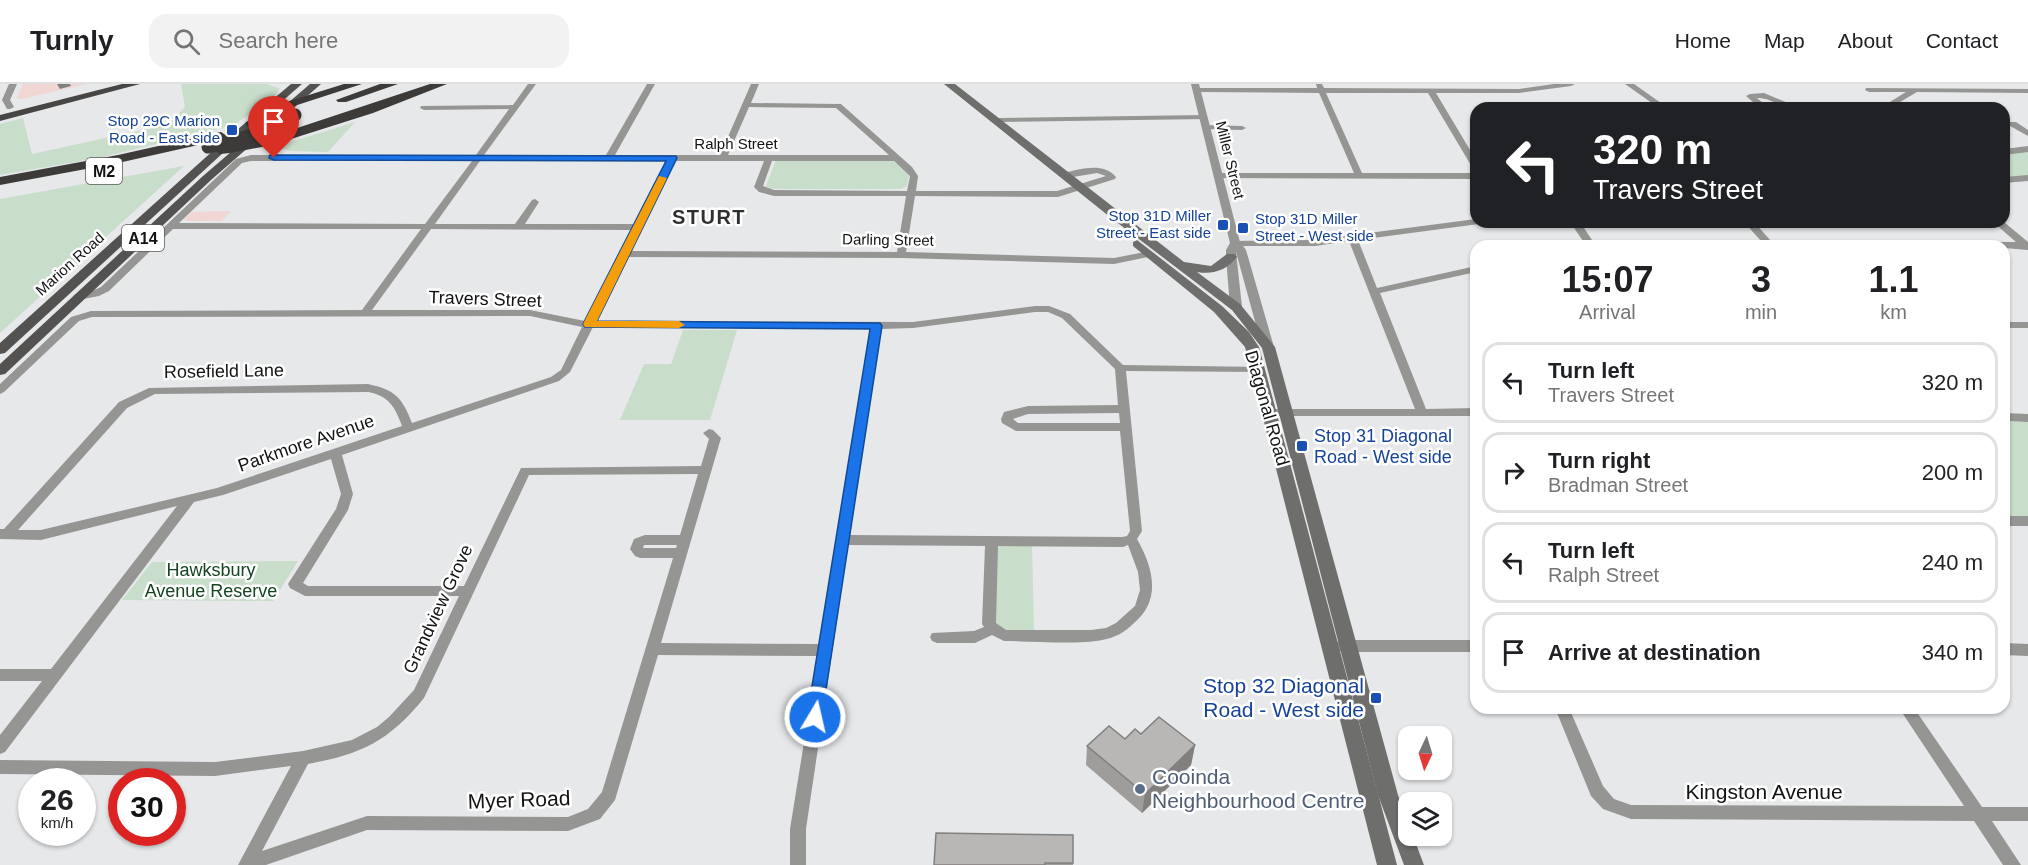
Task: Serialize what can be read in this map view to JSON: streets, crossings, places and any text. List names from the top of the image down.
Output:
{
  "streets": {
    "highway": ["M2"],
    "main road": ["A14", "Marion Road", "Diagonal Road"],
    "street": [
      "Ralph Street",
      "Miller Street",
      "Darling Street",
      "Travers Street",
      "Rosefield Lane",
      "Parkmore Avenue",
      "Grandview Grove",
      "Kingston Avenue",
      "Myer Road"
    ]
  },
  "crossings": [
    ["Ralph Street", "Marion Road"],
    ["Ralph Street", "Parkmore Avenue"],
    ["Miller Street", "Diagonal Road"],
    ["M2", "Marion Road"],
    ["Darling Street", "Diagonal Road"],
    ["Darling Street", "Parkmore Avenue"],
    ["Marion Road", "Travers Street"],
    ["Travers Street", "Parkmore Avenue"],
    ["Rosefield Lane", "Parkmore Avenue"],
    ["Grandview Grove", "Myer Road"]
  ],
  "districts": ["STURT"],
  "parks": ["Hawksbury Avenue Reserve"],
  "places": {
    "transit": [
      "Stop 29C Marion Road - East side",
      "Stop 31D Miller Street - East side",
      "Stop 31D Miller Street - West side",
      "Stop 31 Diagonal Road - West side",
      "Stop 32 Diagonal Road - West side"
    ],
    "other": ["Cooinda Neighbourhood Centre"]
  },
  "north": "bottom",
  "page": {
    "header": "Turnly",
    "search": "Search here",
    "nav": [
      "Home",
      "Map",
      "About",
      "Contact"
    ],
    "turn": ["320 m", "Travers Street"],
    "eta": [
      "15:07",
      "Arrival",
      "3",
      "min",
      "1.1",
      "km"
    ],
    "list": [
      {
        "name": "Turn left",
        "note": "Travers Street",
        "value": "320 m"
      },
      {
        "name": "Turn right",
        "note": "Bradman Street",
        "value": "200 m"
      },
      {
        "name": "Turn left",
        "note": "Ralph Street",
        "value": "240 m"
      },
      {
        "name": "Arrive at destination",
        "value": "340 m"
      }
    ],
    "speed": "26 km/h",
    "limit": "30"
  }
}
